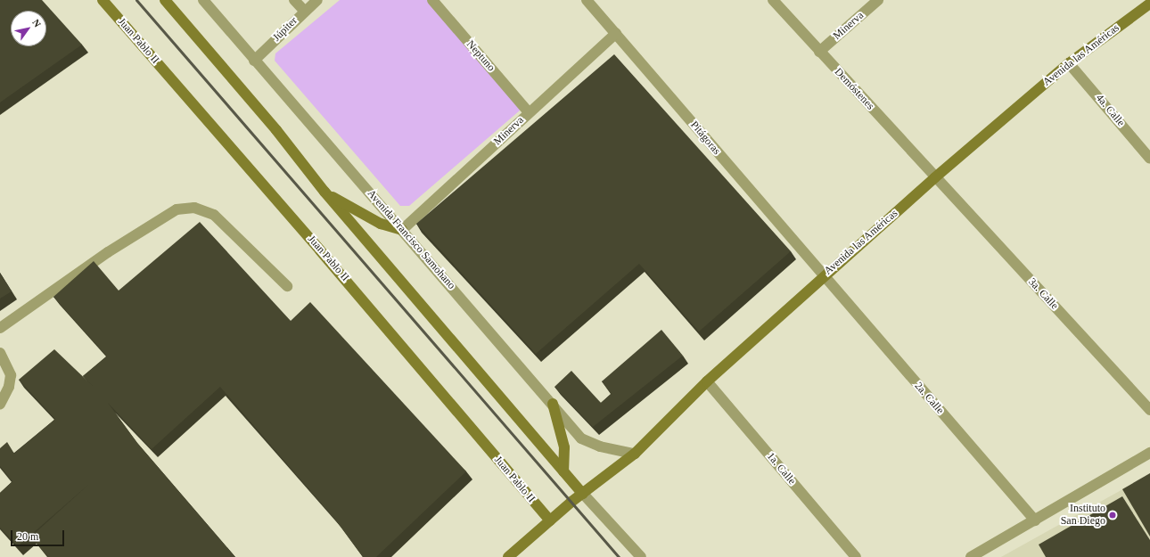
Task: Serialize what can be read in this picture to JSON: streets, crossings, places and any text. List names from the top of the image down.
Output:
{
  "streets": {
    "main road": ["Juan Pablo II", "Avenida las Américas"],
    "street": [
      "Minerva",
      "Júpiter",
      "Neptuno",
      "Demóstenes",
      "4a. Calle",
      "Pitágoras",
      "Avenida Francisco Samohano",
      "3a. Calle",
      "2a. Calle",
      "1a. Calle"
    ]
  },
  "crossings": [
    ["Minerva", "Neptuno"],
    ["Minerva", "Demóstenes"],
    ["Minerva", "Pitágoras"],
    ["Minerva", "Avenida Francisco Samohano"],
    ["Júpiter", "Avenida Francisco Samohano"],
    ["Avenida las Américas", "Demóstenes"],
    ["Avenida las Américas", "4a. Calle"],
    ["Avenida las Américas", "Pitágoras"],
    ["Avenida las Américas", "Avenida Francisco Samohano"],
    ["Avenida las Américas", "3a. Calle"],
    ["Avenida las Américas", "2a. Calle"],
    ["Avenida las Américas", "1a. Calle"],
    ["Demóstenes", "3a. Calle"],
    ["Pitágoras", "2a. Calle"]
  ],
  "places": ["Instituto San Diego"],
  "scale_bar": "20 m",
  "north": "top right"
}
